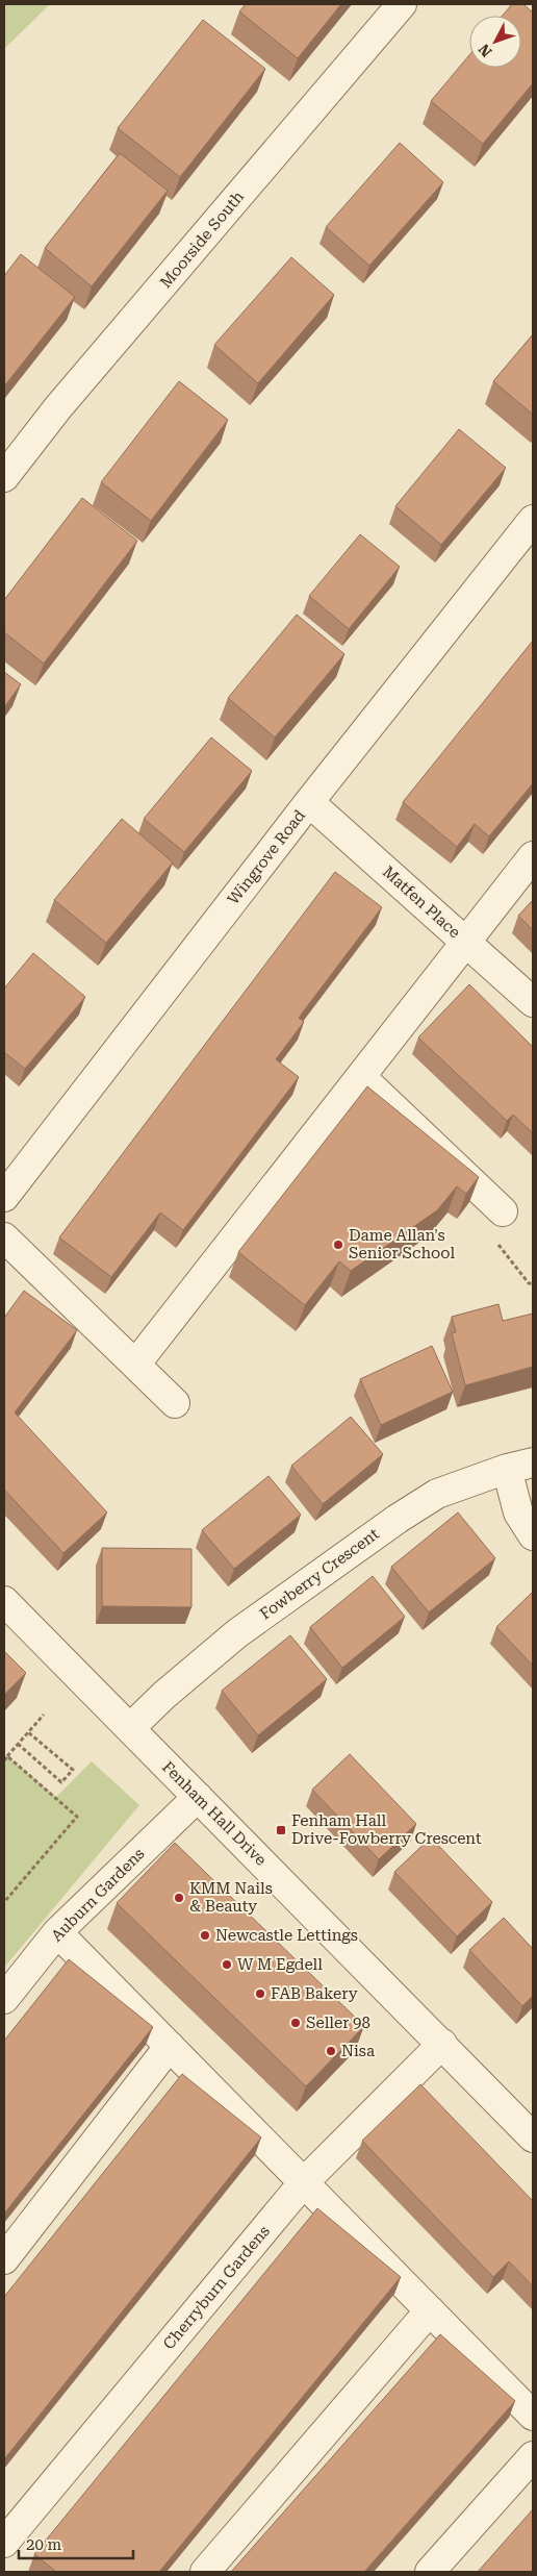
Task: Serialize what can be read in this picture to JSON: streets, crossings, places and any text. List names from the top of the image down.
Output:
{
  "streets": {
    "street": [
      "Moorside South",
      "Wingrove Road",
      "Matfen Place",
      "Fowberry Crescent",
      "Fenham Hall Drive",
      "Auburn Gardens",
      "Cherryburn Gardens"
    ]
  },
  "crossings": [
    ["Wingrove Road", "Matfen Place"],
    ["Fowberry Crescent", "Fenham Hall Drive"],
    ["Fenham Hall Drive", "Auburn Gardens"],
    ["Fenham Hall Drive", "Cherryburn Gardens"]
  ],
  "places": {
    "other": [
      "Dame Allan's Senior School",
      "KMM Nails & Beauty",
      "Newcastle Lettings",
      "W M Egdell",
      "FAB Bakery",
      "Seller 98",
      "Nisa"
    ],
    "transit": ["Fenham Hall Drive-Fowberry Crescent"]
  },
  "scale_bar": "20 m",
  "north": "bottom left"
}
